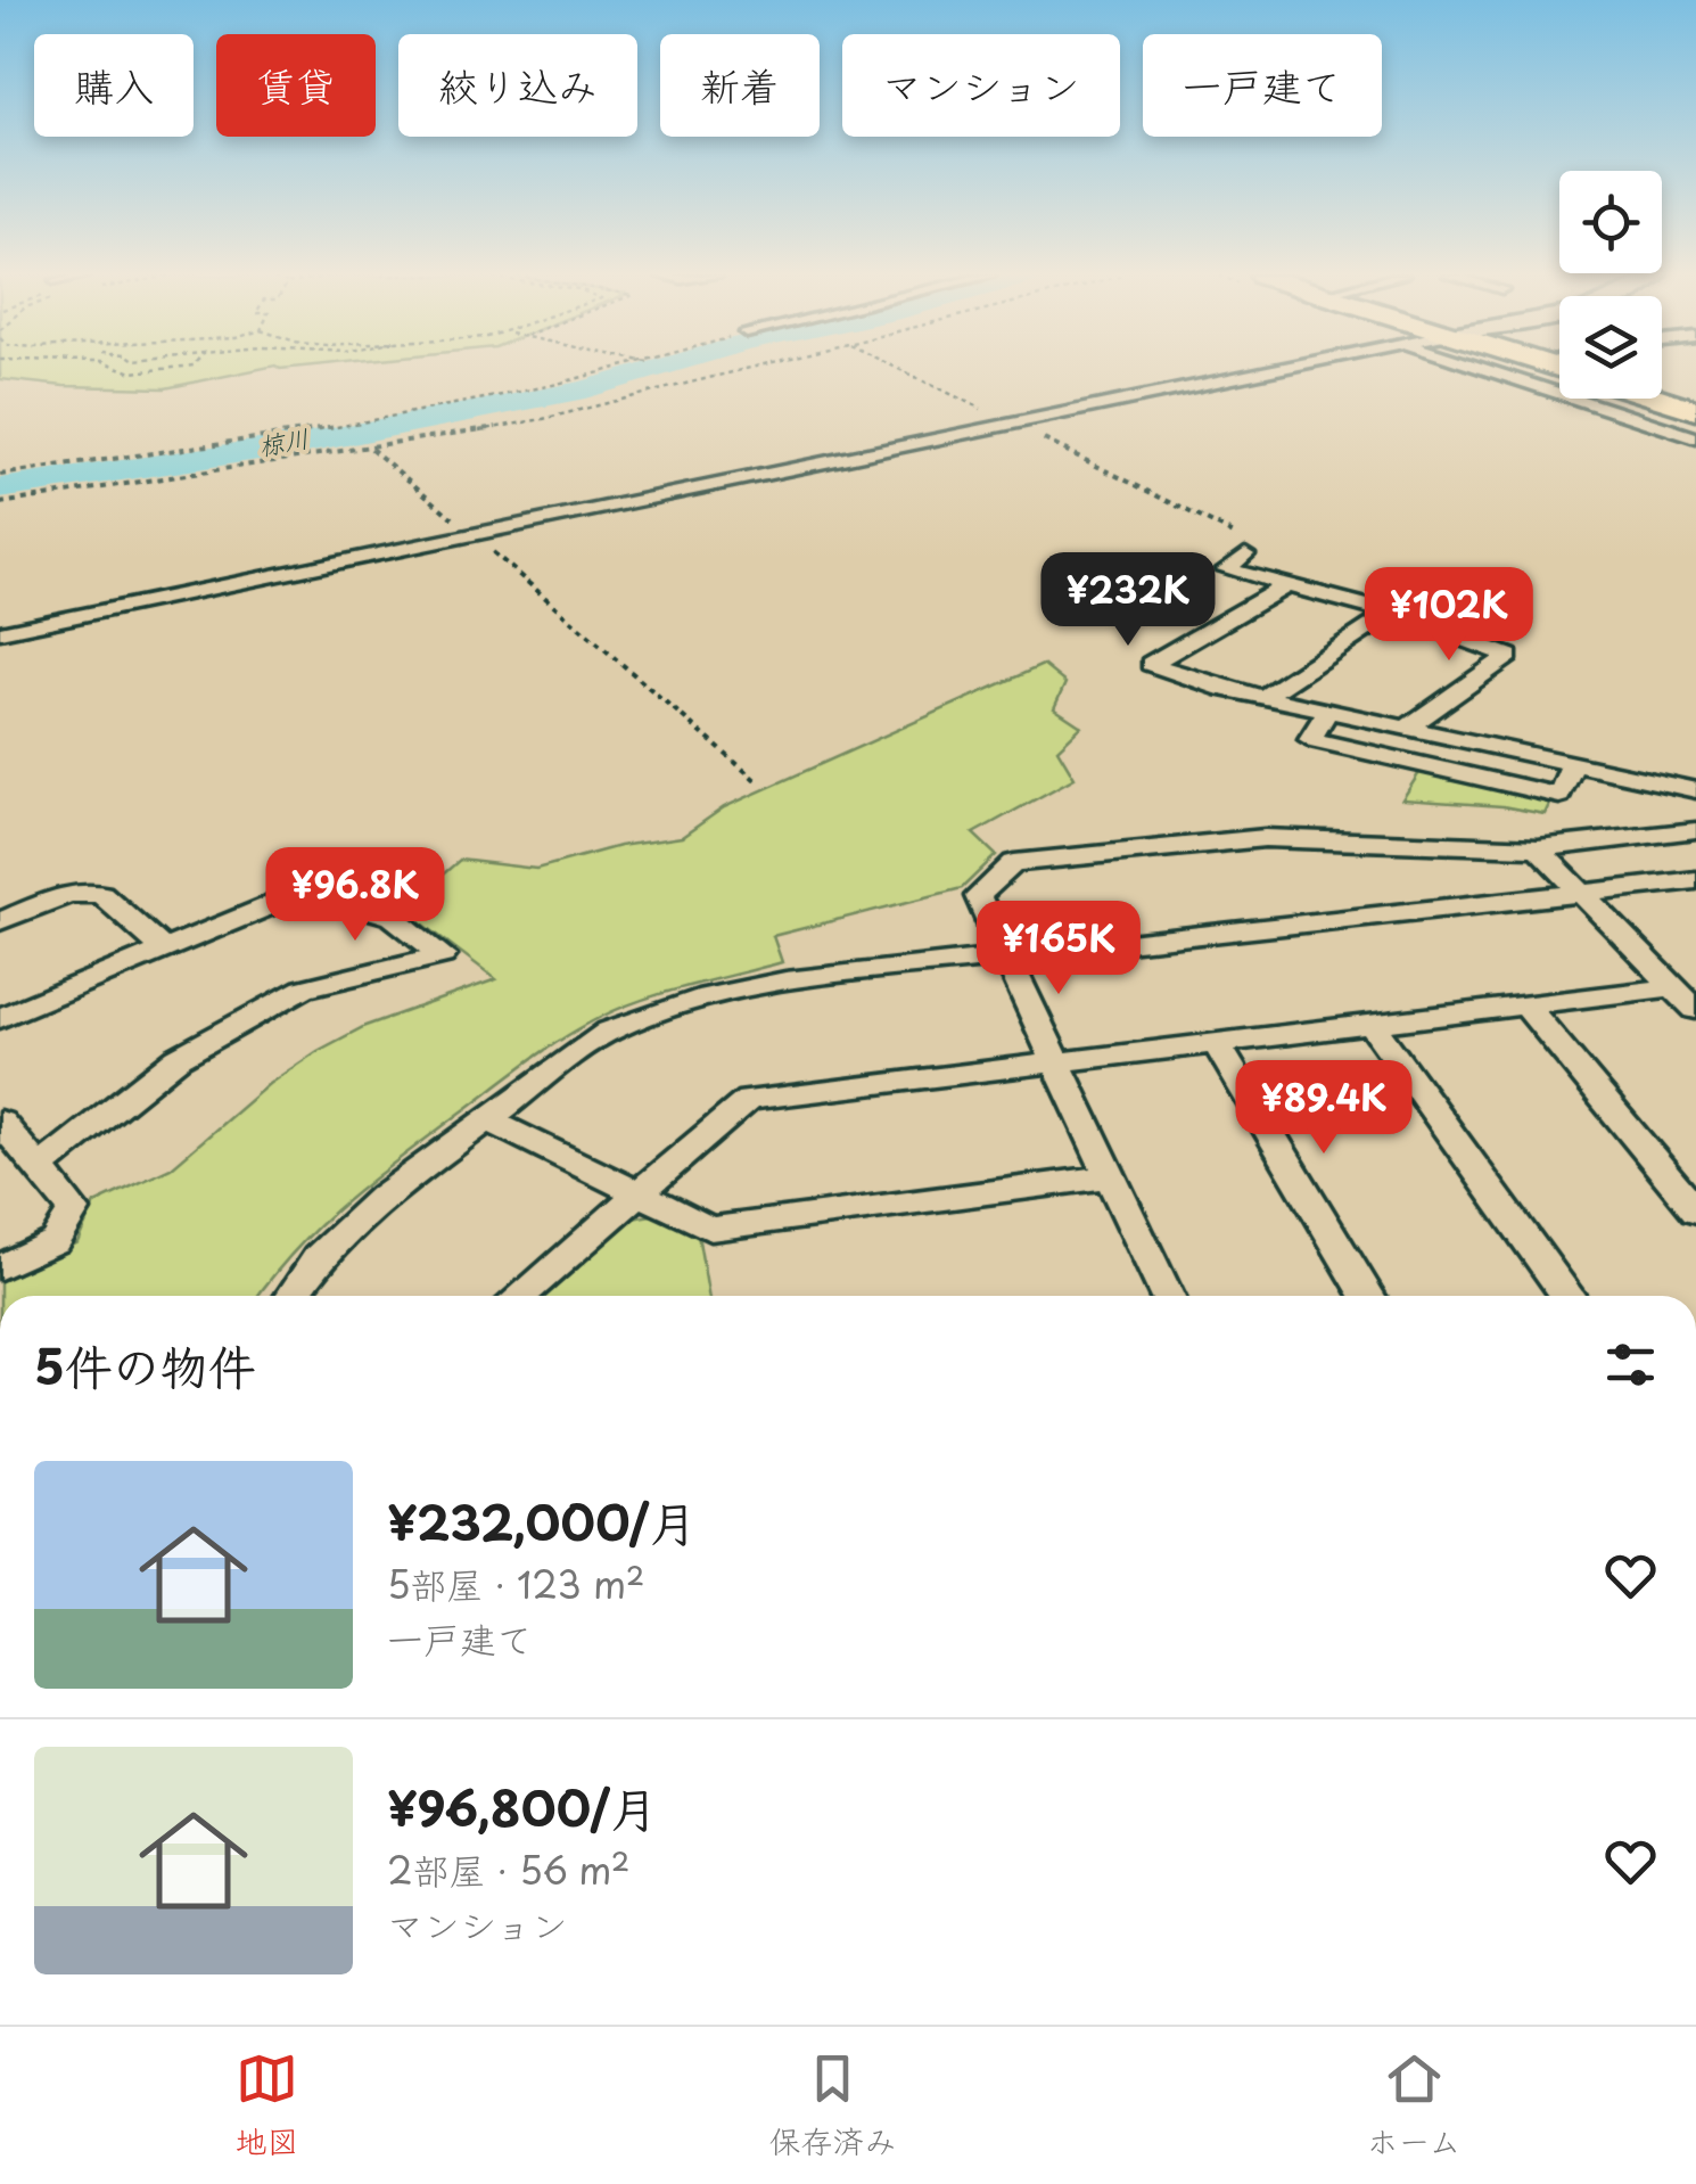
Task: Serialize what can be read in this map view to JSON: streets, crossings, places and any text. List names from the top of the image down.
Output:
{
  "water": ["椋川"],
  "page": {
    "chip": [
      "購入",
      "賃貸",
      "絞り込み",
      "新着",
      "マンション",
      "一戸建て"
    ],
    "price": [
      "¥232K",
      "¥102K",
      "¥96.8K",
      "¥165K",
      "¥89.4K"
    ],
    "heading": "5件の物件",
    "list": [
      {
        "name": "¥232,000/月",
        "note": "5部屋 · 123 m² · 一戸建て"
      },
      {
        "name": "¥96,800/月",
        "note": "2部屋 · 56 m² · マンション"
      }
    ],
    "tabs": ["地図", "保存済み", "ホーム"]
  }
}
